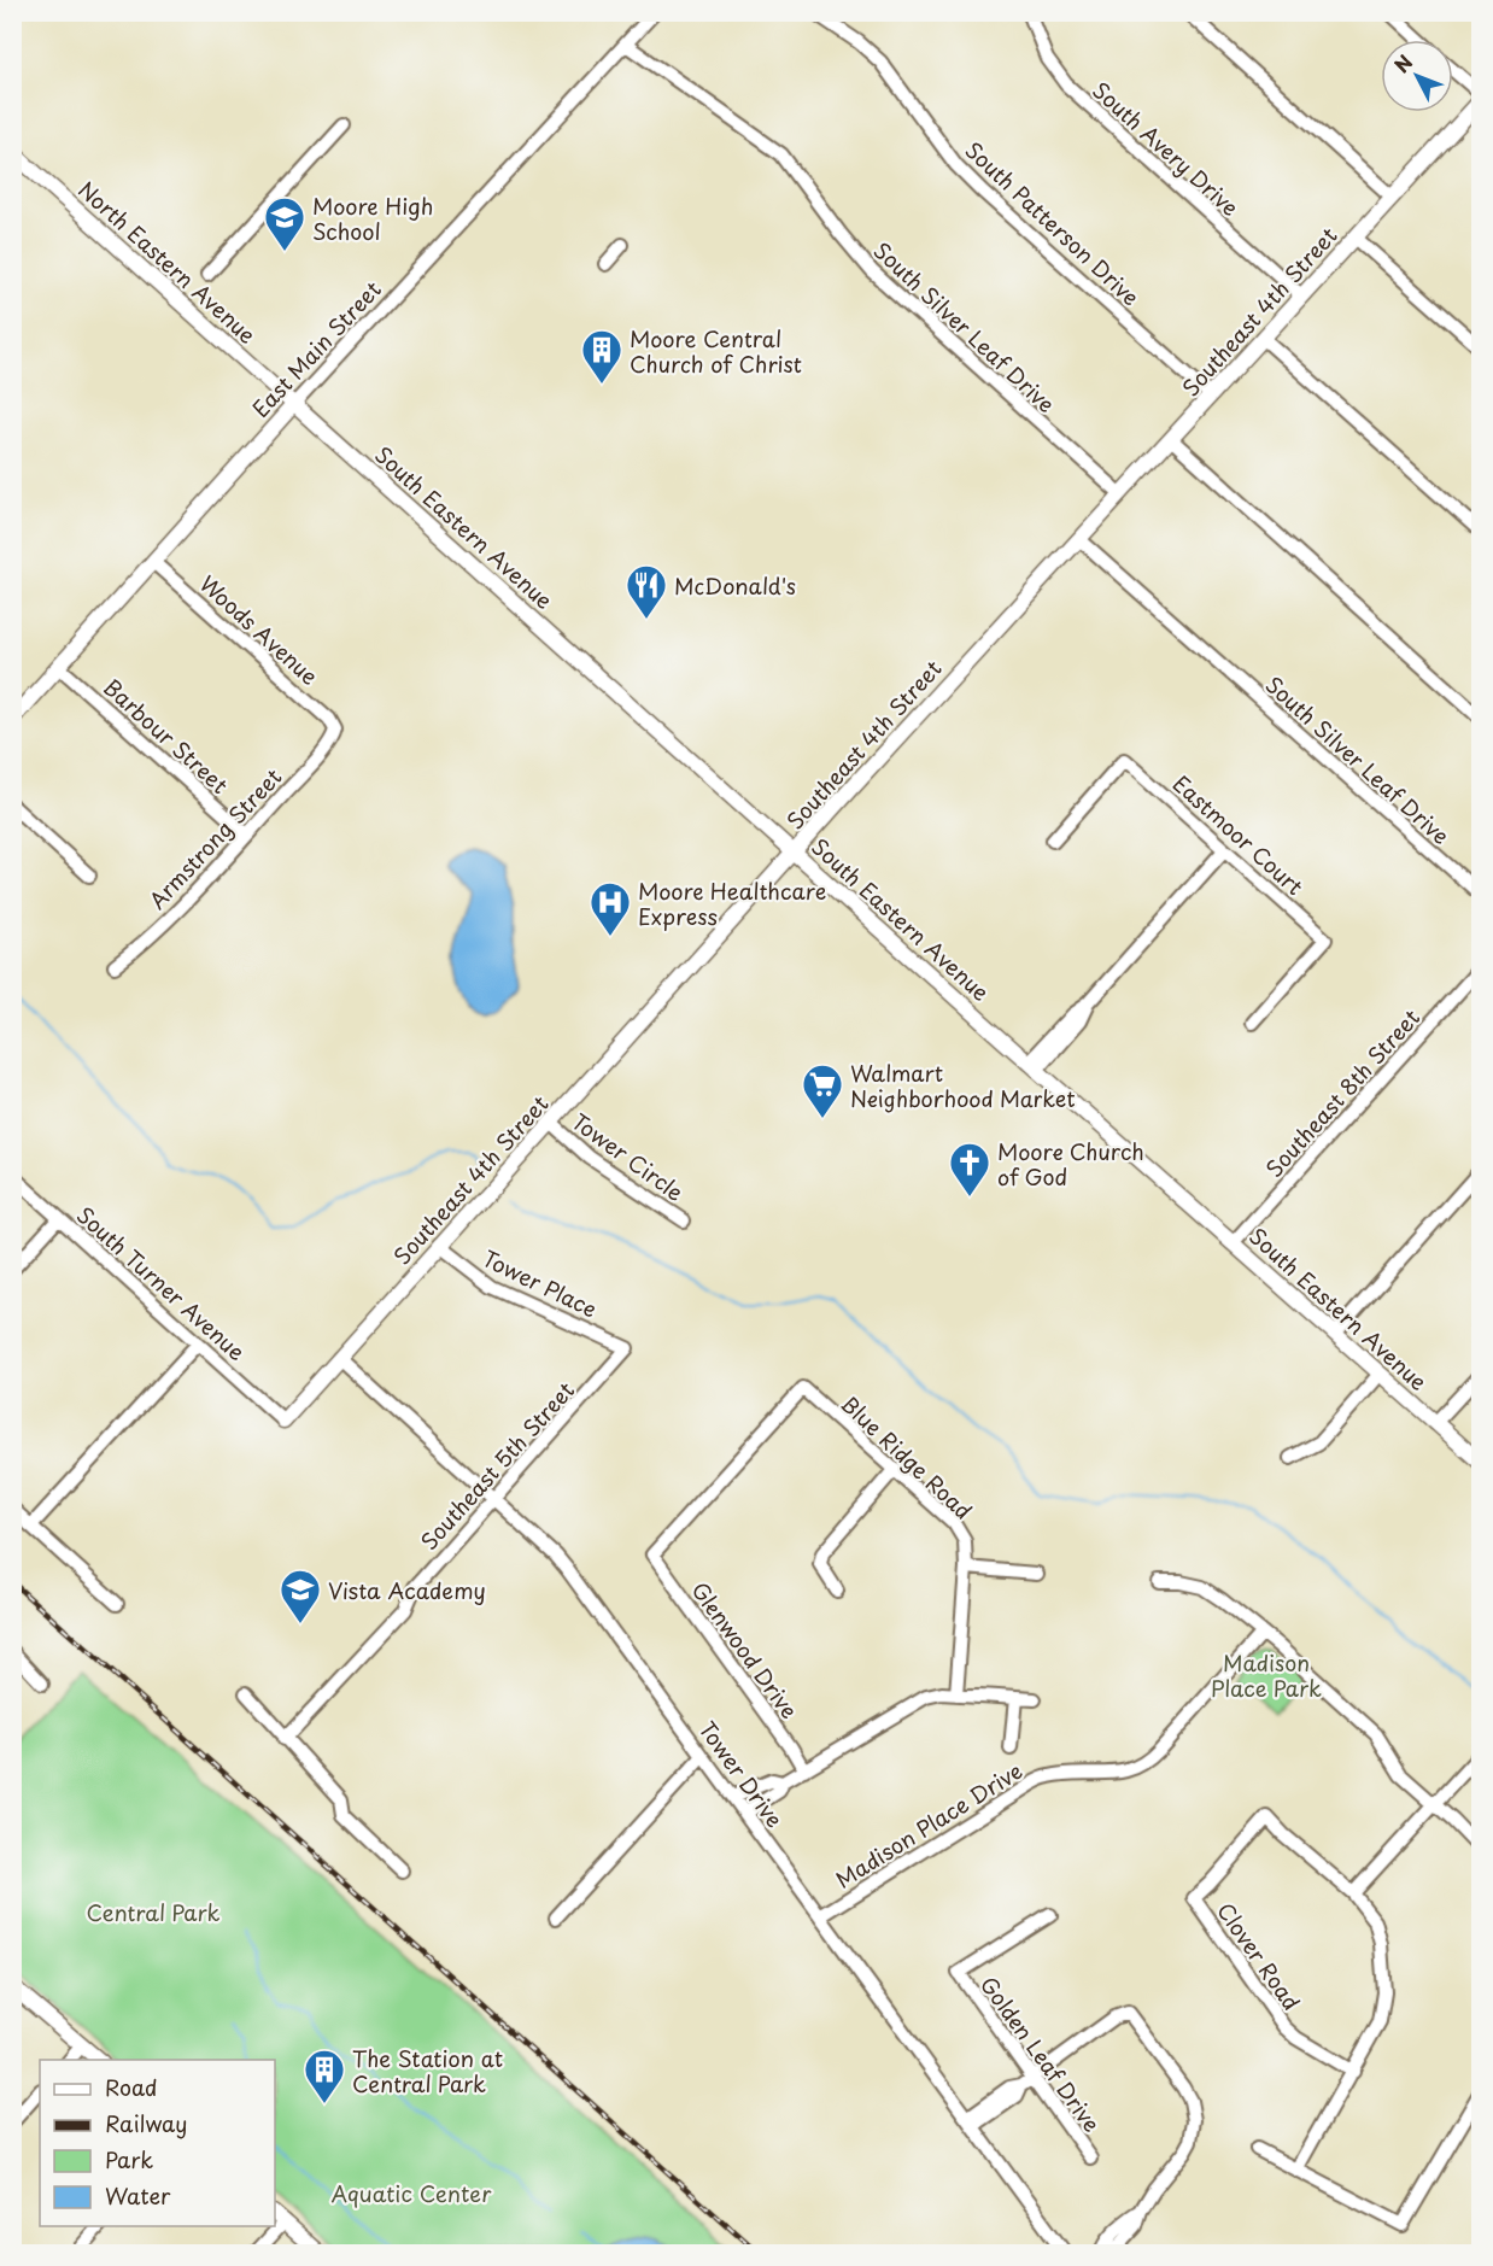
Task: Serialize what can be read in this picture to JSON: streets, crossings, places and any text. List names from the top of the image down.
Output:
{
  "streets": {
    "main road": [
      "North Eastern Avenue",
      "Southeast 4th Street",
      "East Main Street",
      "South Eastern Avenue"
    ],
    "street": [
      "South Avery Drive",
      "South Patterson Drive",
      "South Silver Leaf Drive",
      "Woods Avenue",
      "Barbour Street",
      "Eastmoor Court",
      "Armstrong Street",
      "Southeast 8th Street",
      "Tower Circle",
      "South Turner Avenue",
      "Tower Place",
      "Blue Ridge Road",
      "Southeast 5th Street",
      "Glenwood Drive",
      "Tower Drive",
      "Madison Place Drive",
      "Clover Road",
      "Golden Leaf Drive"
    ]
  },
  "crossings": [
    ["South Avery Drive", "Southeast 4th Street"],
    ["South Patterson Drive", "Southeast 4th Street"],
    ["North Eastern Avenue", "East Main Street"],
    ["North Eastern Avenue", "South Eastern Avenue"],
    ["Southeast 4th Street", "South Silver Leaf Drive"],
    ["Southeast 4th Street", "South Eastern Avenue"],
    ["Southeast 4th Street", "Tower Circle"],
    ["Southeast 4th Street", "South Turner Avenue"],
    ["Southeast 4th Street", "Tower Place"],
    ["Southeast 4th Street", "Tower Drive"],
    ["South Silver Leaf Drive", "East Main Street"],
    ["East Main Street", "South Eastern Avenue"],
    ["East Main Street", "Woods Avenue"],
    ["East Main Street", "Barbour Street"],
    ["South Eastern Avenue", "Southeast 8th Street"],
    ["Woods Avenue", "Armstrong Street"],
    ["Barbour Street", "Armstrong Street"],
    ["Tower Place", "Southeast 5th Street"],
    ["Blue Ridge Road", "Glenwood Drive"],
    ["Southeast 5th Street", "Tower Drive"],
    ["Tower Drive", "Madison Place Drive"]
  ],
  "parks": ["Madison Place Park", "Central Park", "Aquatic Center"],
  "places": {
    "school or university": ["Moore High School", "Vista Academy"],
    "building": ["Moore Central Church of Christ", "The Station at Central Park"],
    "restaurant": ["McDonald's"],
    "hospital": ["Moore Healthcare Express"],
    "supermarket": ["Walmart Neighborhood Market"],
    "church": ["Moore Church of God"]
  },
  "legend": [
    "Road",
    "Railway",
    "Park",
    "Water"
  ],
  "north": "top left"
}
